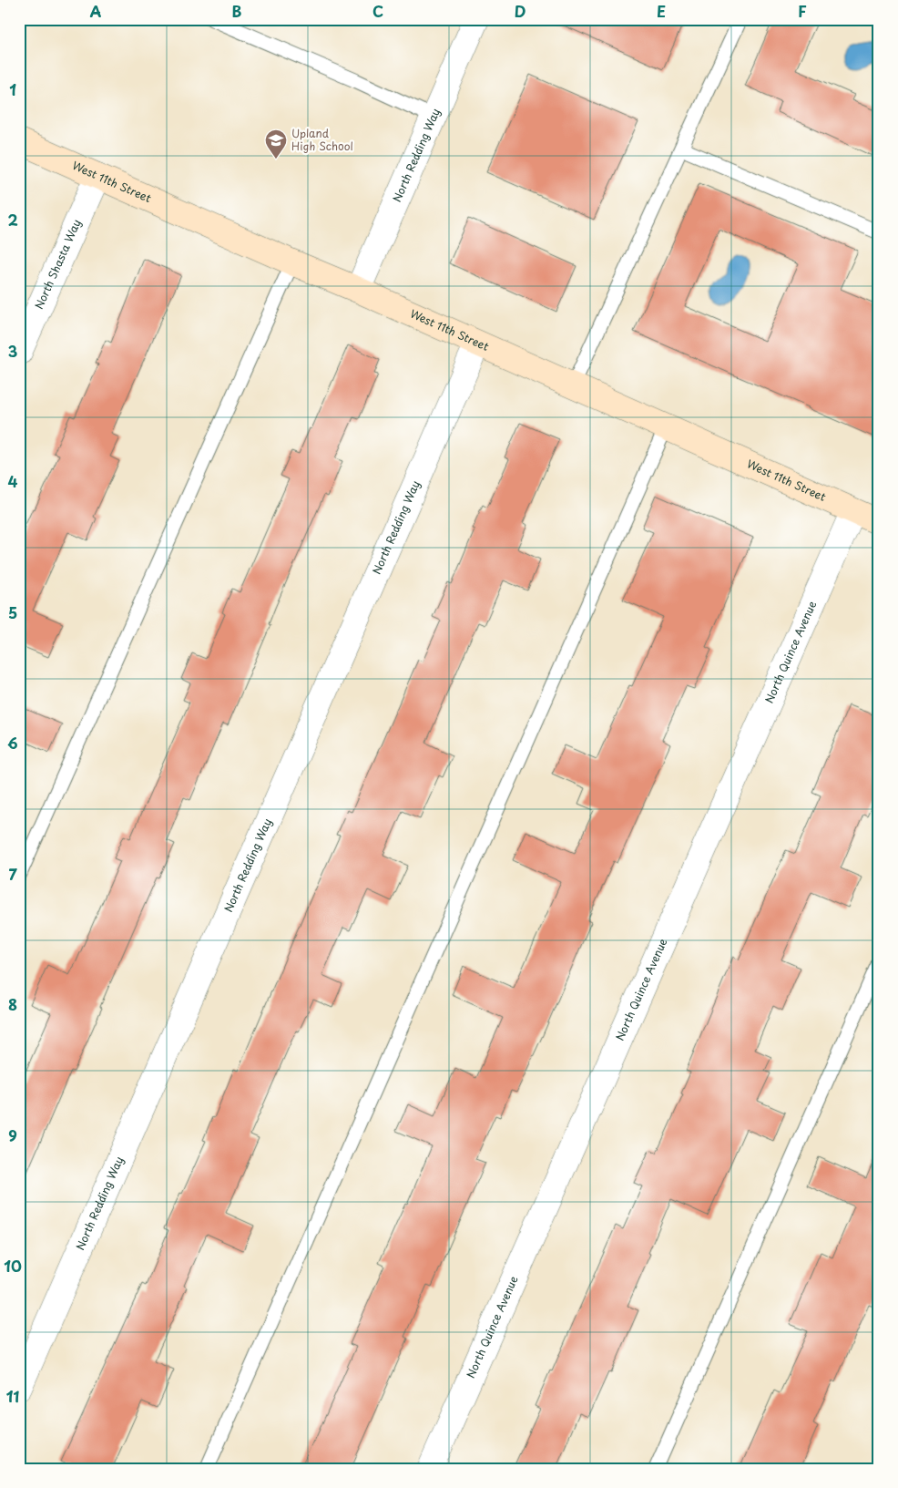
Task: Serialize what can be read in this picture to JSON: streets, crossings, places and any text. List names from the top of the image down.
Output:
{
  "streets": {
    "street": [
      "North Redding Way",
      "West 11th Street",
      "North Shasta Way",
      "North Quince Avenue"
    ]
  },
  "crossings": [
    ["North Redding Way", "West 11th Street"],
    ["West 11th Street", "North Shasta Way"],
    ["West 11th Street", "North Quince Avenue"]
  ],
  "places": {
    "school or university": ["Upland High School"]
  },
  "grid": {
    "columns": [
      "A",
      "B",
      "C",
      "D",
      "E",
      "F"
    ],
    "rows": [
      "1",
      "2",
      "3",
      "4",
      "5",
      "6",
      "7",
      "8",
      "9",
      "10",
      "11"
    ]
  }
}
